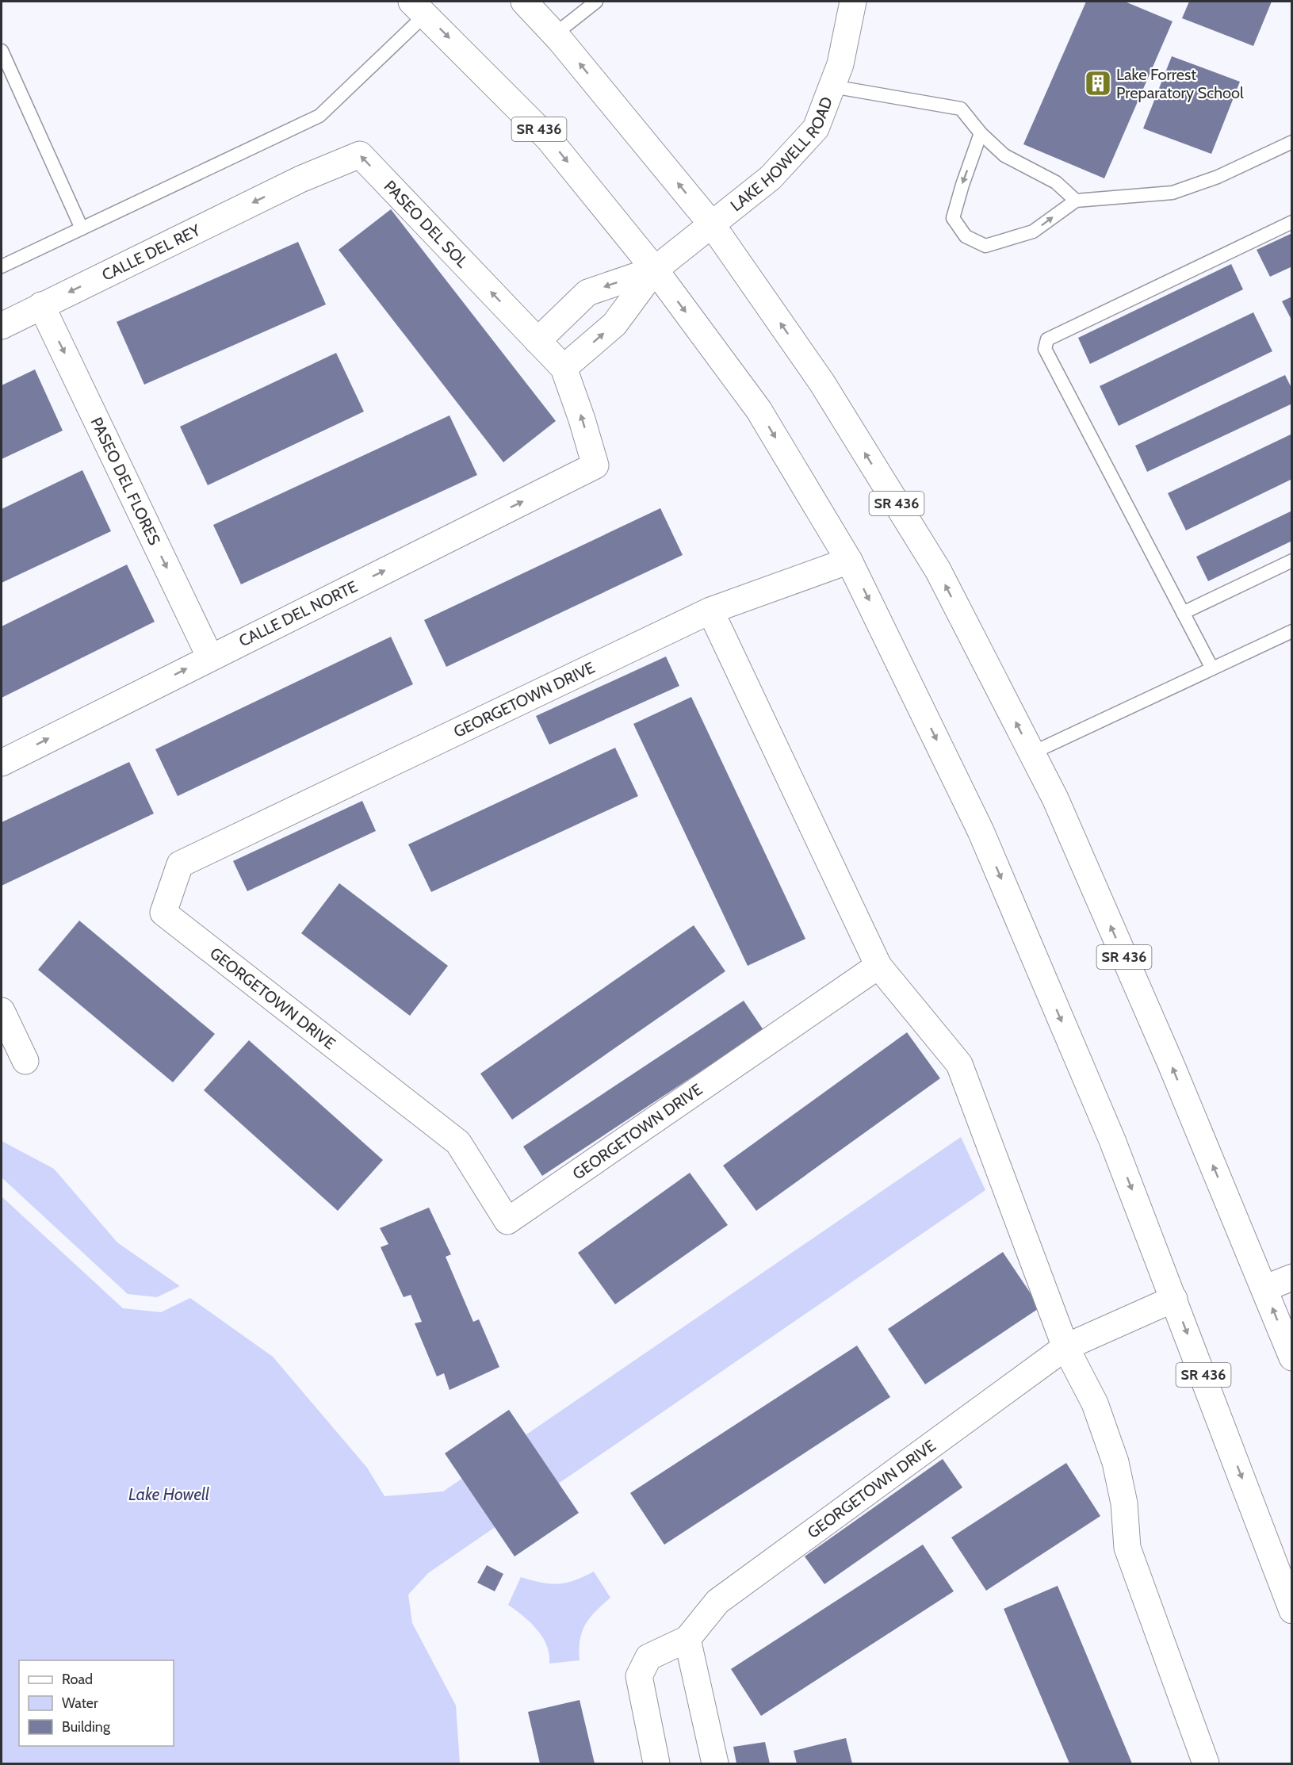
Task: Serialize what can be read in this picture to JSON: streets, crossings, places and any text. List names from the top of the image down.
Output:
{
  "streets": {
    "street": [
      "SR 436",
      "LAKE HOWELL ROAD",
      "PASEO DEL SOL",
      "CALLE DEL REY",
      "PASEO DEL FLORES",
      "CALLE DEL NORTE",
      "GEORGETOWN DRIVE"
    ]
  },
  "crossings": [
    ["SR 436", "LAKE HOWELL ROAD"],
    ["SR 436", "GEORGETOWN DRIVE"],
    ["PASEO DEL SOL", "CALLE DEL REY"],
    ["PASEO DEL SOL", "CALLE DEL NORTE"],
    ["CALLE DEL REY", "PASEO DEL FLORES"],
    ["PASEO DEL FLORES", "CALLE DEL NORTE"]
  ],
  "one_way": ["CALLE DEL REY", "PASEO DEL FLORES", "CALLE DEL NORTE"],
  "water": ["Lake Howell"],
  "places": {
    "building": ["Lake Forrest Preparatory School"]
  },
  "legend": ["Road", "Water", "Building"]
}
